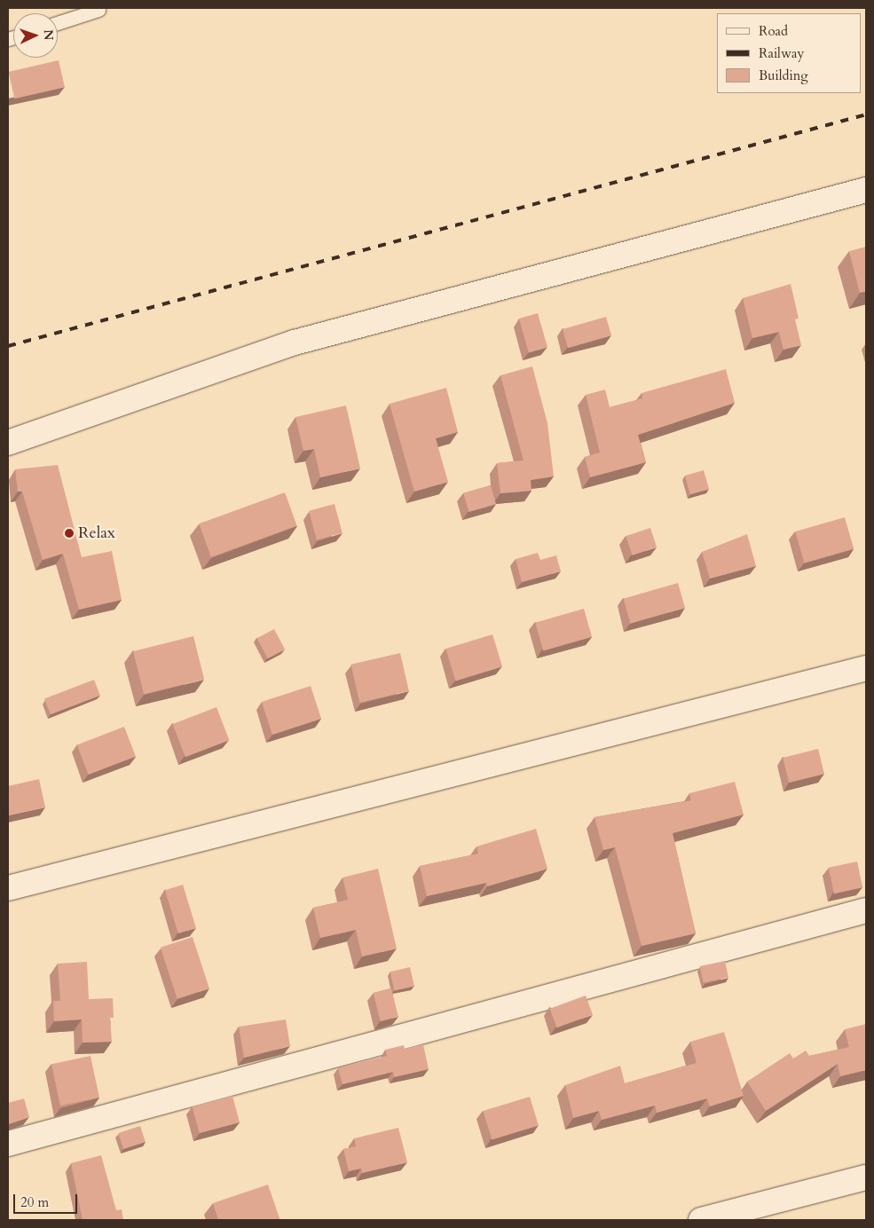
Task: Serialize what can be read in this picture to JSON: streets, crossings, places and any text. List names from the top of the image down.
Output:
{
  "places": ["Relax"],
  "legend": ["Road", "Railway", "Building"],
  "scale_bar": "20 m",
  "north": "right"
}
